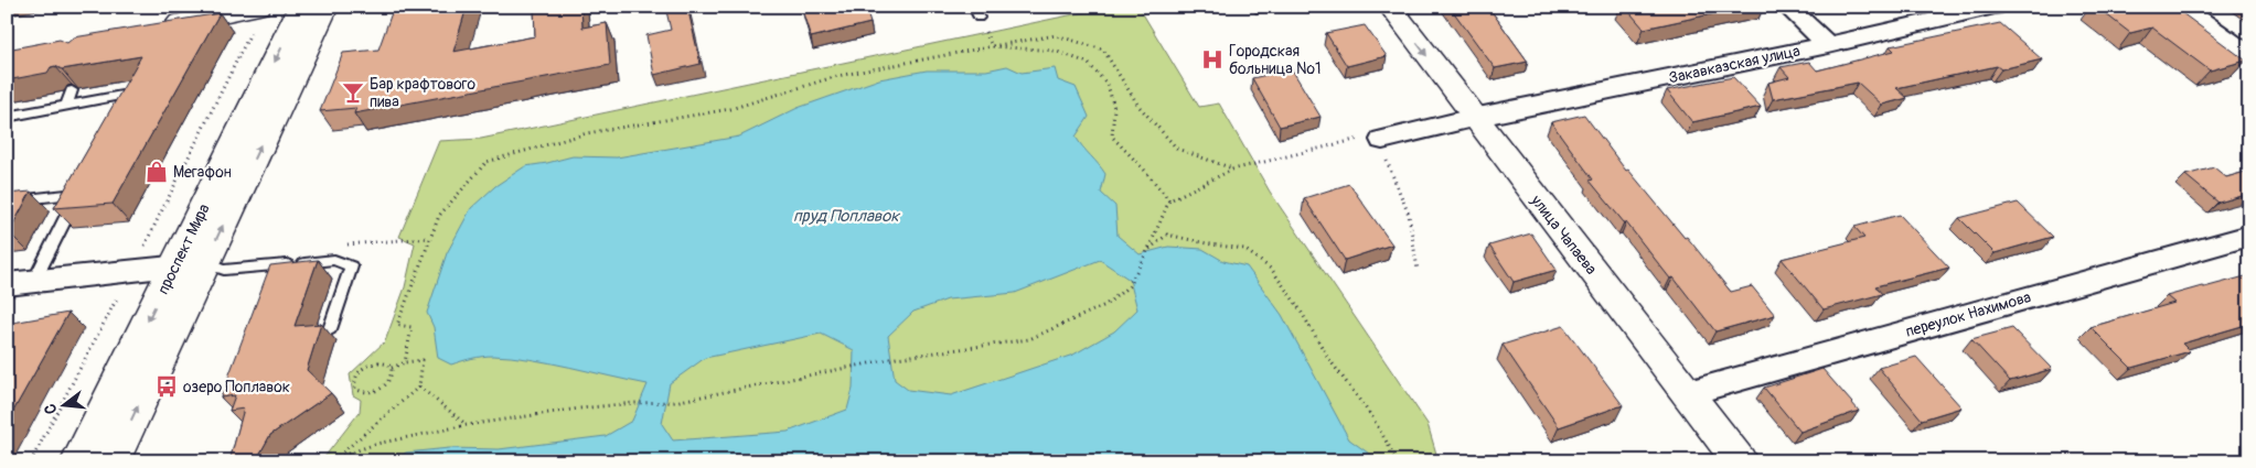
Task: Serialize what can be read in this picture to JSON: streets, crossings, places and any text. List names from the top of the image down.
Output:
{
  "streets": {
    "main road": ["улица Чапаева", "проспект Мира"],
    "street": ["Закавказская улица", "переулок Нахимова"]
  },
  "crossings": [
    ["Закавказская улица", "улица Чапаева"],
    ["улица Чапаева", "переулок Нахимова"]
  ],
  "water": ["пруд Поплавок"],
  "places": {
    "hospital": ["Городская больница №1"],
    "bar": ["Бар крафтового пива"],
    "shop": ["Мегафон"],
    "bus stop": ["озеро Поплавок"]
  },
  "north": "left"
}
